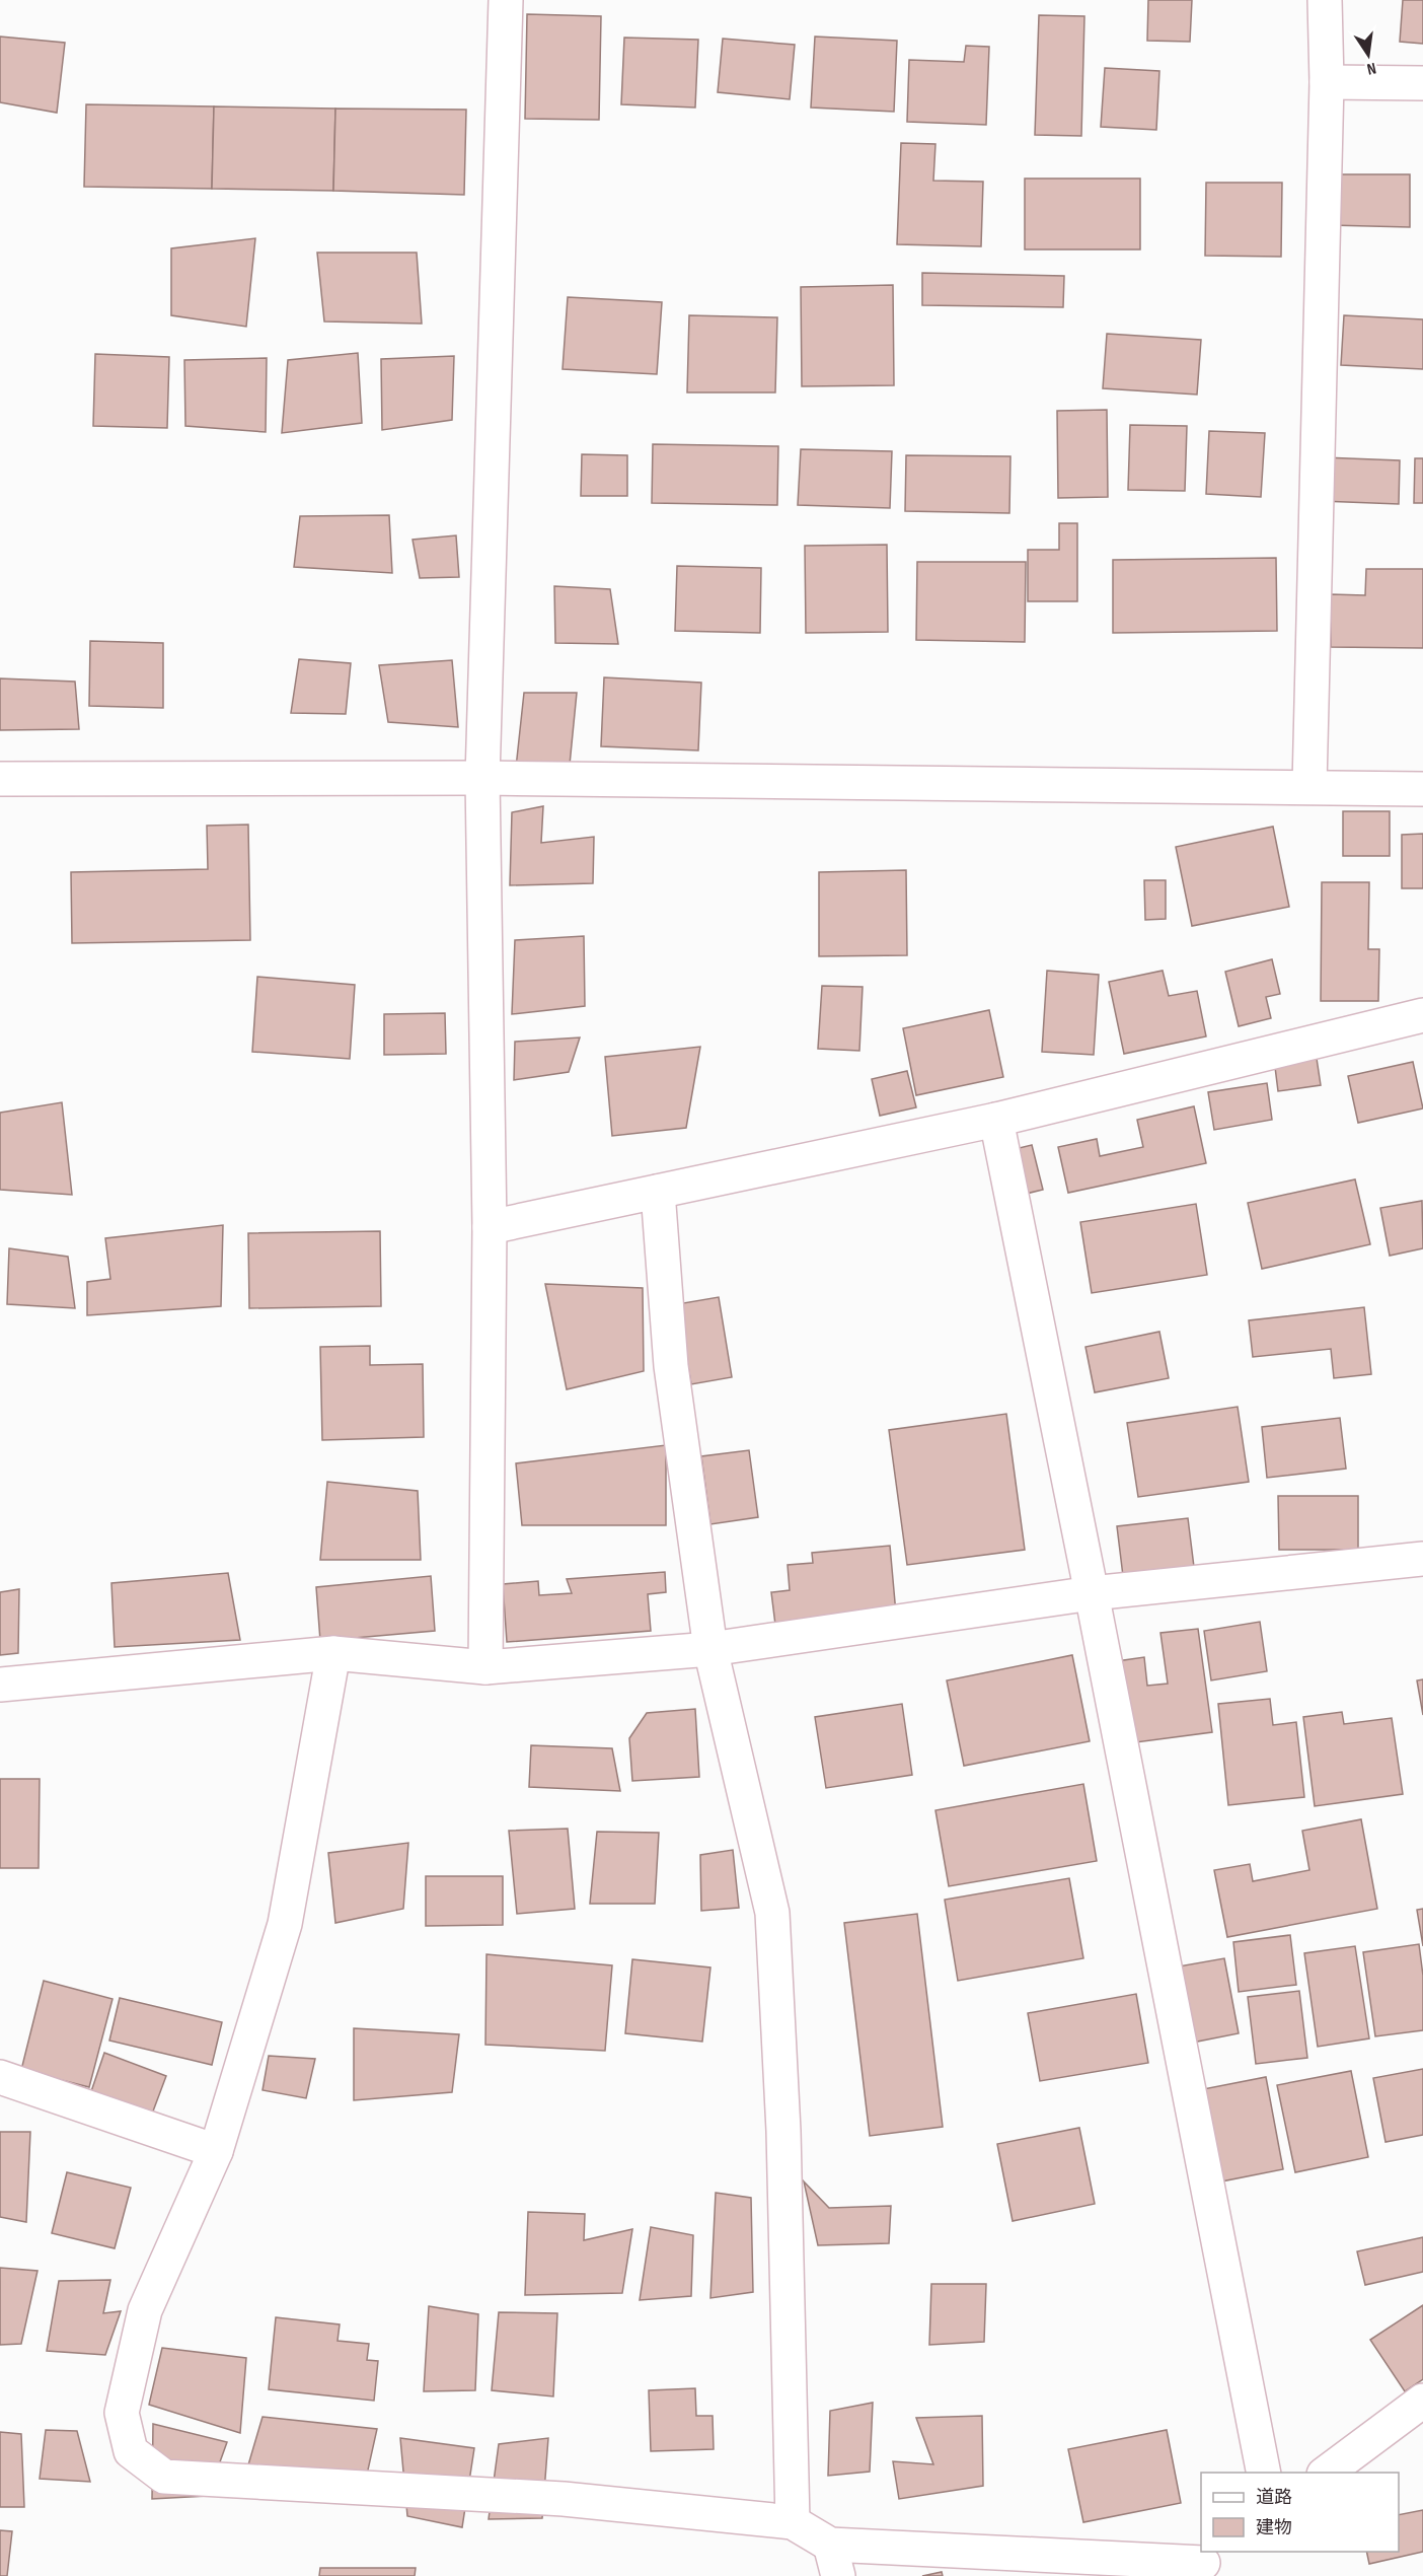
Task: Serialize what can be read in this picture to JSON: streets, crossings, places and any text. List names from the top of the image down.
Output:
{
  "legend": ["道路", "建物"],
  "north": "bottom"
}
